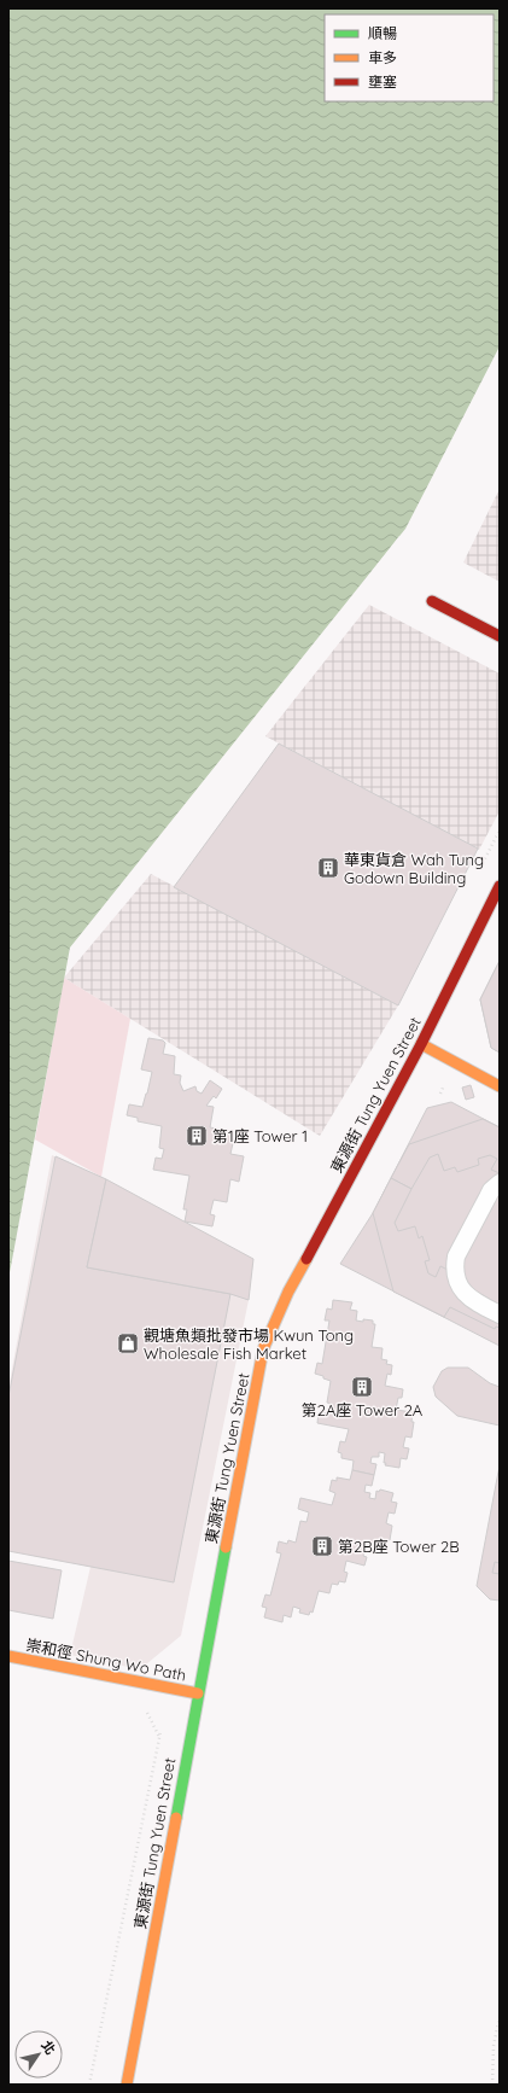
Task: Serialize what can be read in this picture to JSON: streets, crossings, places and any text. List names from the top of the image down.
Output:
{
  "streets": {
    "street": ["東源街 Tung Yuen Street", "崇和徑 Shung Wo Path"]
  },
  "crossings": [
    ["東源街 Tung Yuen Street", "崇和徑 Shung Wo Path"]
  ],
  "places": {
    "building": [
      "華東貨倉 Wah Tung Godown Building",
      "第1座 Tower 1",
      "第2A座 Tower 2A",
      "第2B座 Tower 2B"
    ],
    "shop": ["觀塘魚類批發市場 Kwun Tong Wholesale Fish Market"]
  },
  "legend": ["順暢", "車多", "壅塞"],
  "north": "top right"
}
